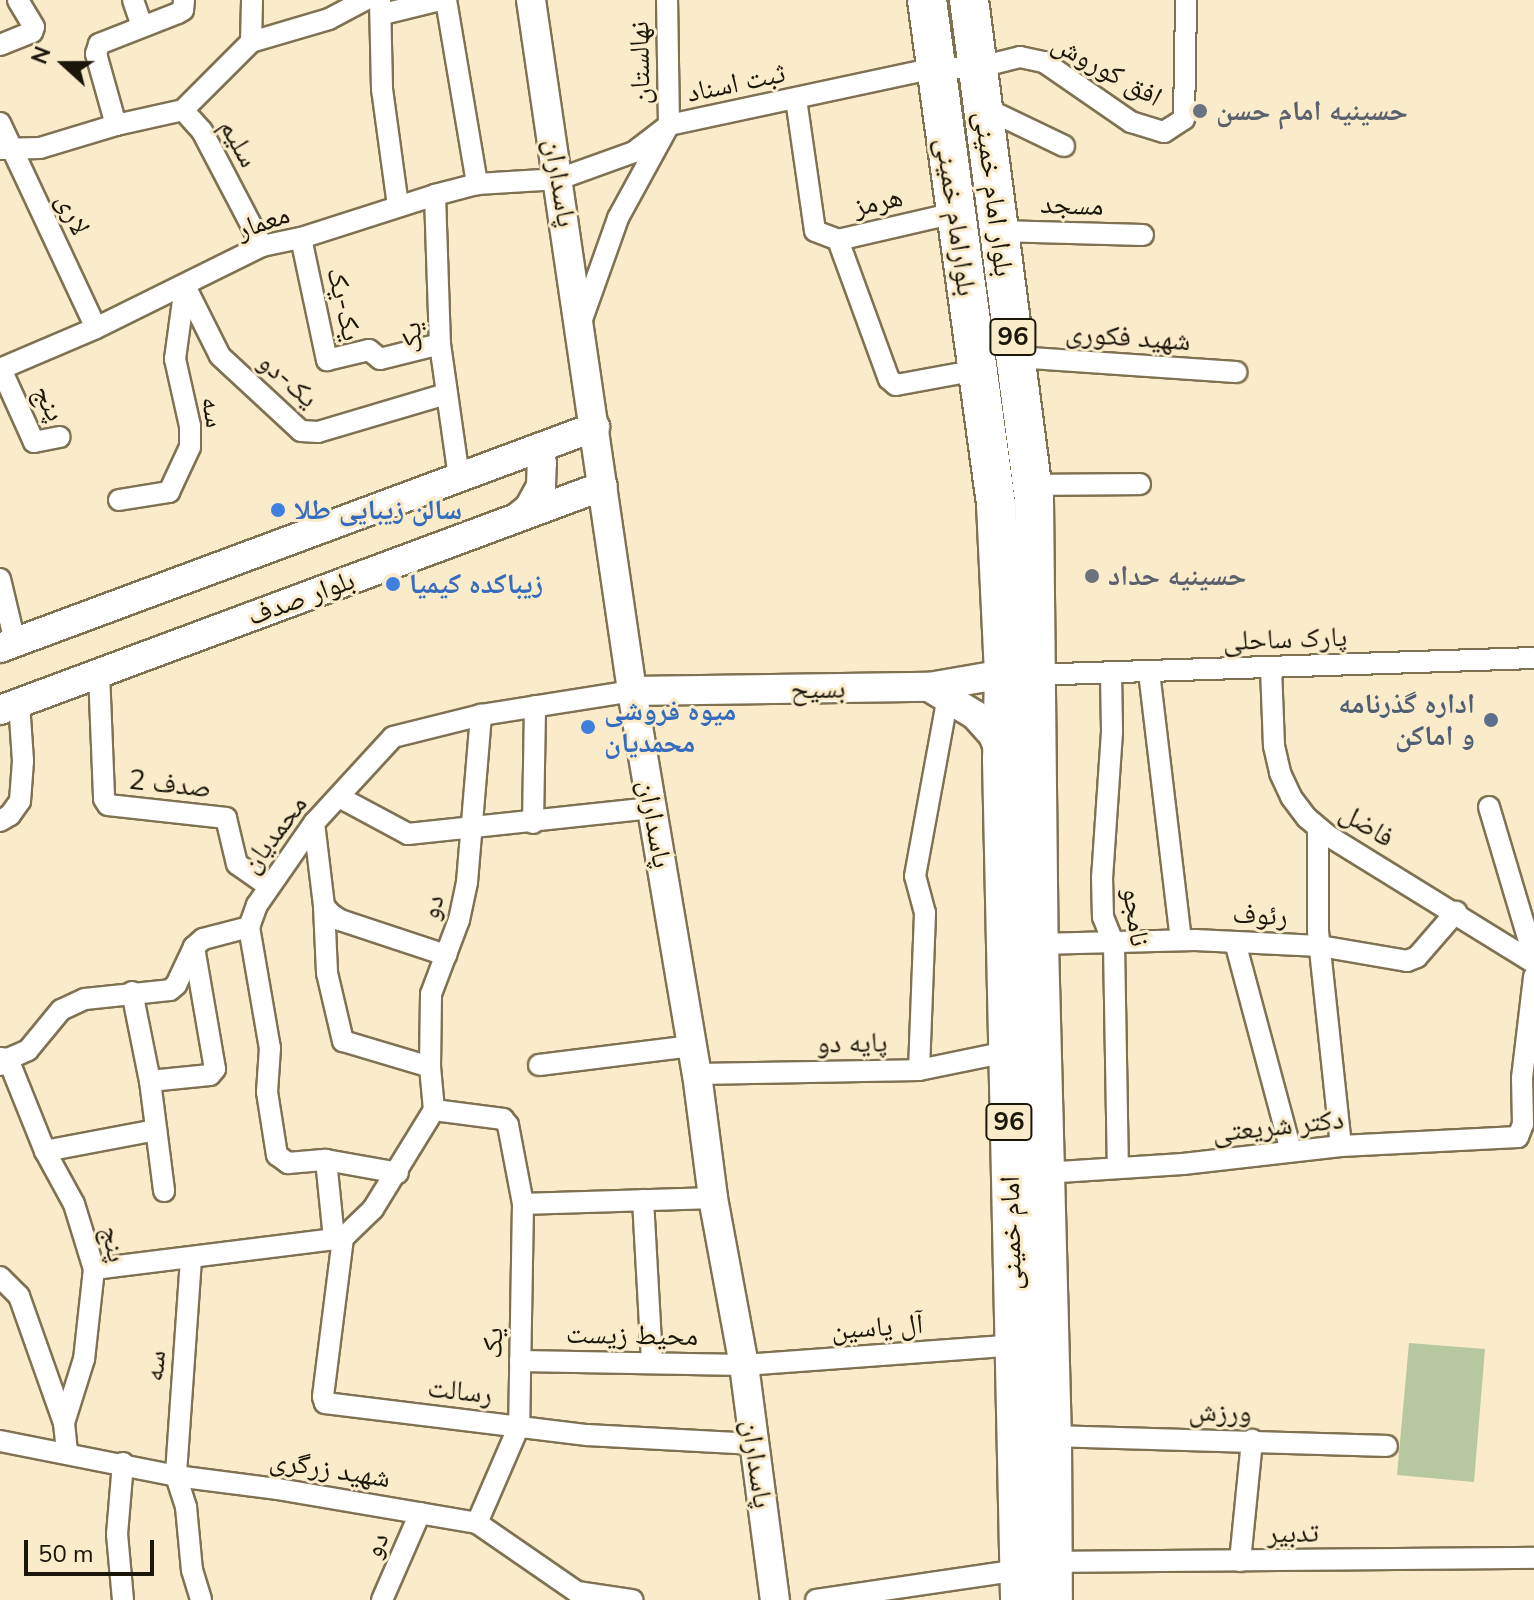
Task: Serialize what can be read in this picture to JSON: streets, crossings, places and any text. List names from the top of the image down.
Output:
{
  "streets": {
    "highway": [
      "بلوار امام خمینی",
      "بلوارامام خمینی",
      "96",
      "امام خمینی"
    ],
    "street": [
      "نهالستان",
      "افق کوروش",
      "ثبت اسناد",
      "سلیم",
      "پاسداران",
      "هرمز",
      "مسجد",
      "لاری",
      "معمار",
      "یک-یک",
      "شهید فکوری",
      "یک",
      "یک-دو",
      "پنج",
      "سه",
      "بلوار صدف",
      "پارک ساحلی",
      "بسیح",
      "صدف 2",
      "فاضل",
      "محمدیان",
      "دو",
      "رئوف",
      "نامجو",
      "پایه دو",
      "دکتر شریعتی",
      "آل یاسین",
      "محیط زیست",
      "رسالت",
      "ورزش",
      "شهید زرگری",
      "تدبیر"
    ]
  },
  "crossings": [
    ["نهالستان", "ثبت اسناد"],
    ["نهالستان", "معمار"],
    ["افق کوروش", "ثبت اسناد"],
    ["افق کوروش", "بلوار امام خمینی"],
    ["ثبت اسناد", "پاسداران"],
    ["ثبت اسناد", "بلوار امام خمینی"],
    ["ثبت اسناد", "هرمز"],
    ["ثبت اسناد", "بلوارامام خمینی"],
    ["ثبت اسناد", "معمار"],
    ["سلیم", "لاری"],
    ["سلیم", "معمار"],
    ["پاسداران", "معمار"],
    ["پاسداران", "بلوار صدف"],
    ["پاسداران", "بسیح"],
    ["پاسداران", "محمدیان"],
    ["پاسداران", "پایه دو"],
    ["پاسداران", "آل یاسین"],
    ["پاسداران", "محیط زیست"],
    ["پاسداران", "رسالت"],
    ["بلوار امام خمینی", "مسجد"],
    ["بلوار امام خمینی", "بلوارامام خمینی"],
    ["بلوار امام خمینی", "شهید فکوری"],
    ["بلوار امام خمینی", "پارک ساحلی"],
    ["بلوار امام خمینی", "بسیح"],
    ["بلوار امام خمینی", "امام خمینی"],
    ["هرمز", "بلوارامام خمینی"],
    ["لاری", "معمار"],
    ["بلوارامام خمینی", "پارک ساحلی"],
    ["بلوارامام خمینی", "بسیح"],
    ["بلوارامام خمینی", "امام خمینی"],
    ["معمار", "یک-یک"],
    ["معمار", "یک"],
    ["معمار", "یک-دو"],
    ["معمار", "پنج"],
    ["معمار", "سه"],
    ["یک-یک", "یک"],
    ["یک", "یک-دو"],
    ["یک", "بلوار صدف"],
    ["یک", "محیط زیست"],
    ["یک", "رسالت"],
    ["یک", "شهید زرگری"],
    ["یک-دو", "سه"],
    ["پنج", "شهید زرگری"],
    ["سه", "شهید زرگری"],
    ["بلوار صدف", "صدف 2"],
    ["پارک ساحلی", "بسیح"],
    ["پارک ساحلی", "فاضل"],
    ["پارک ساحلی", "نامجو"],
    ["پارک ساحلی", "امام خمینی"],
    ["بسیح", "محمدیان"],
    ["بسیح", "امام خمینی"],
    ["صدف 2", "محمدیان"],
    ["فاضل", "رئوف"],
    ["محمدیان", "دو"],
    ["دو", "شهید زرگری"],
    ["رئوف", "نامجو"],
    ["رئوف", "امام خمینی"],
    ["نامجو", "دکتر شریعتی"],
    ["پایه دو", "امام خمینی"],
    ["دکتر شریعتی", "امام خمینی"],
    ["امام خمینی", "آل یاسین"],
    ["امام خمینی", "ورزش"],
    ["امام خمینی", "تدبیر"],
    ["آل یاسین", "محیط زیست"]
  ],
  "places": [
    "حسینیه امام حسن",
    "سالن زیبایی طلا",
    "حسینیه حداد",
    "زیباکده کیمیا",
    "اداره گذرنامه و اماکن",
    "میوه فروشی محمدیان"
  ],
  "scale_bar": "50 m",
  "north": "left"
}
